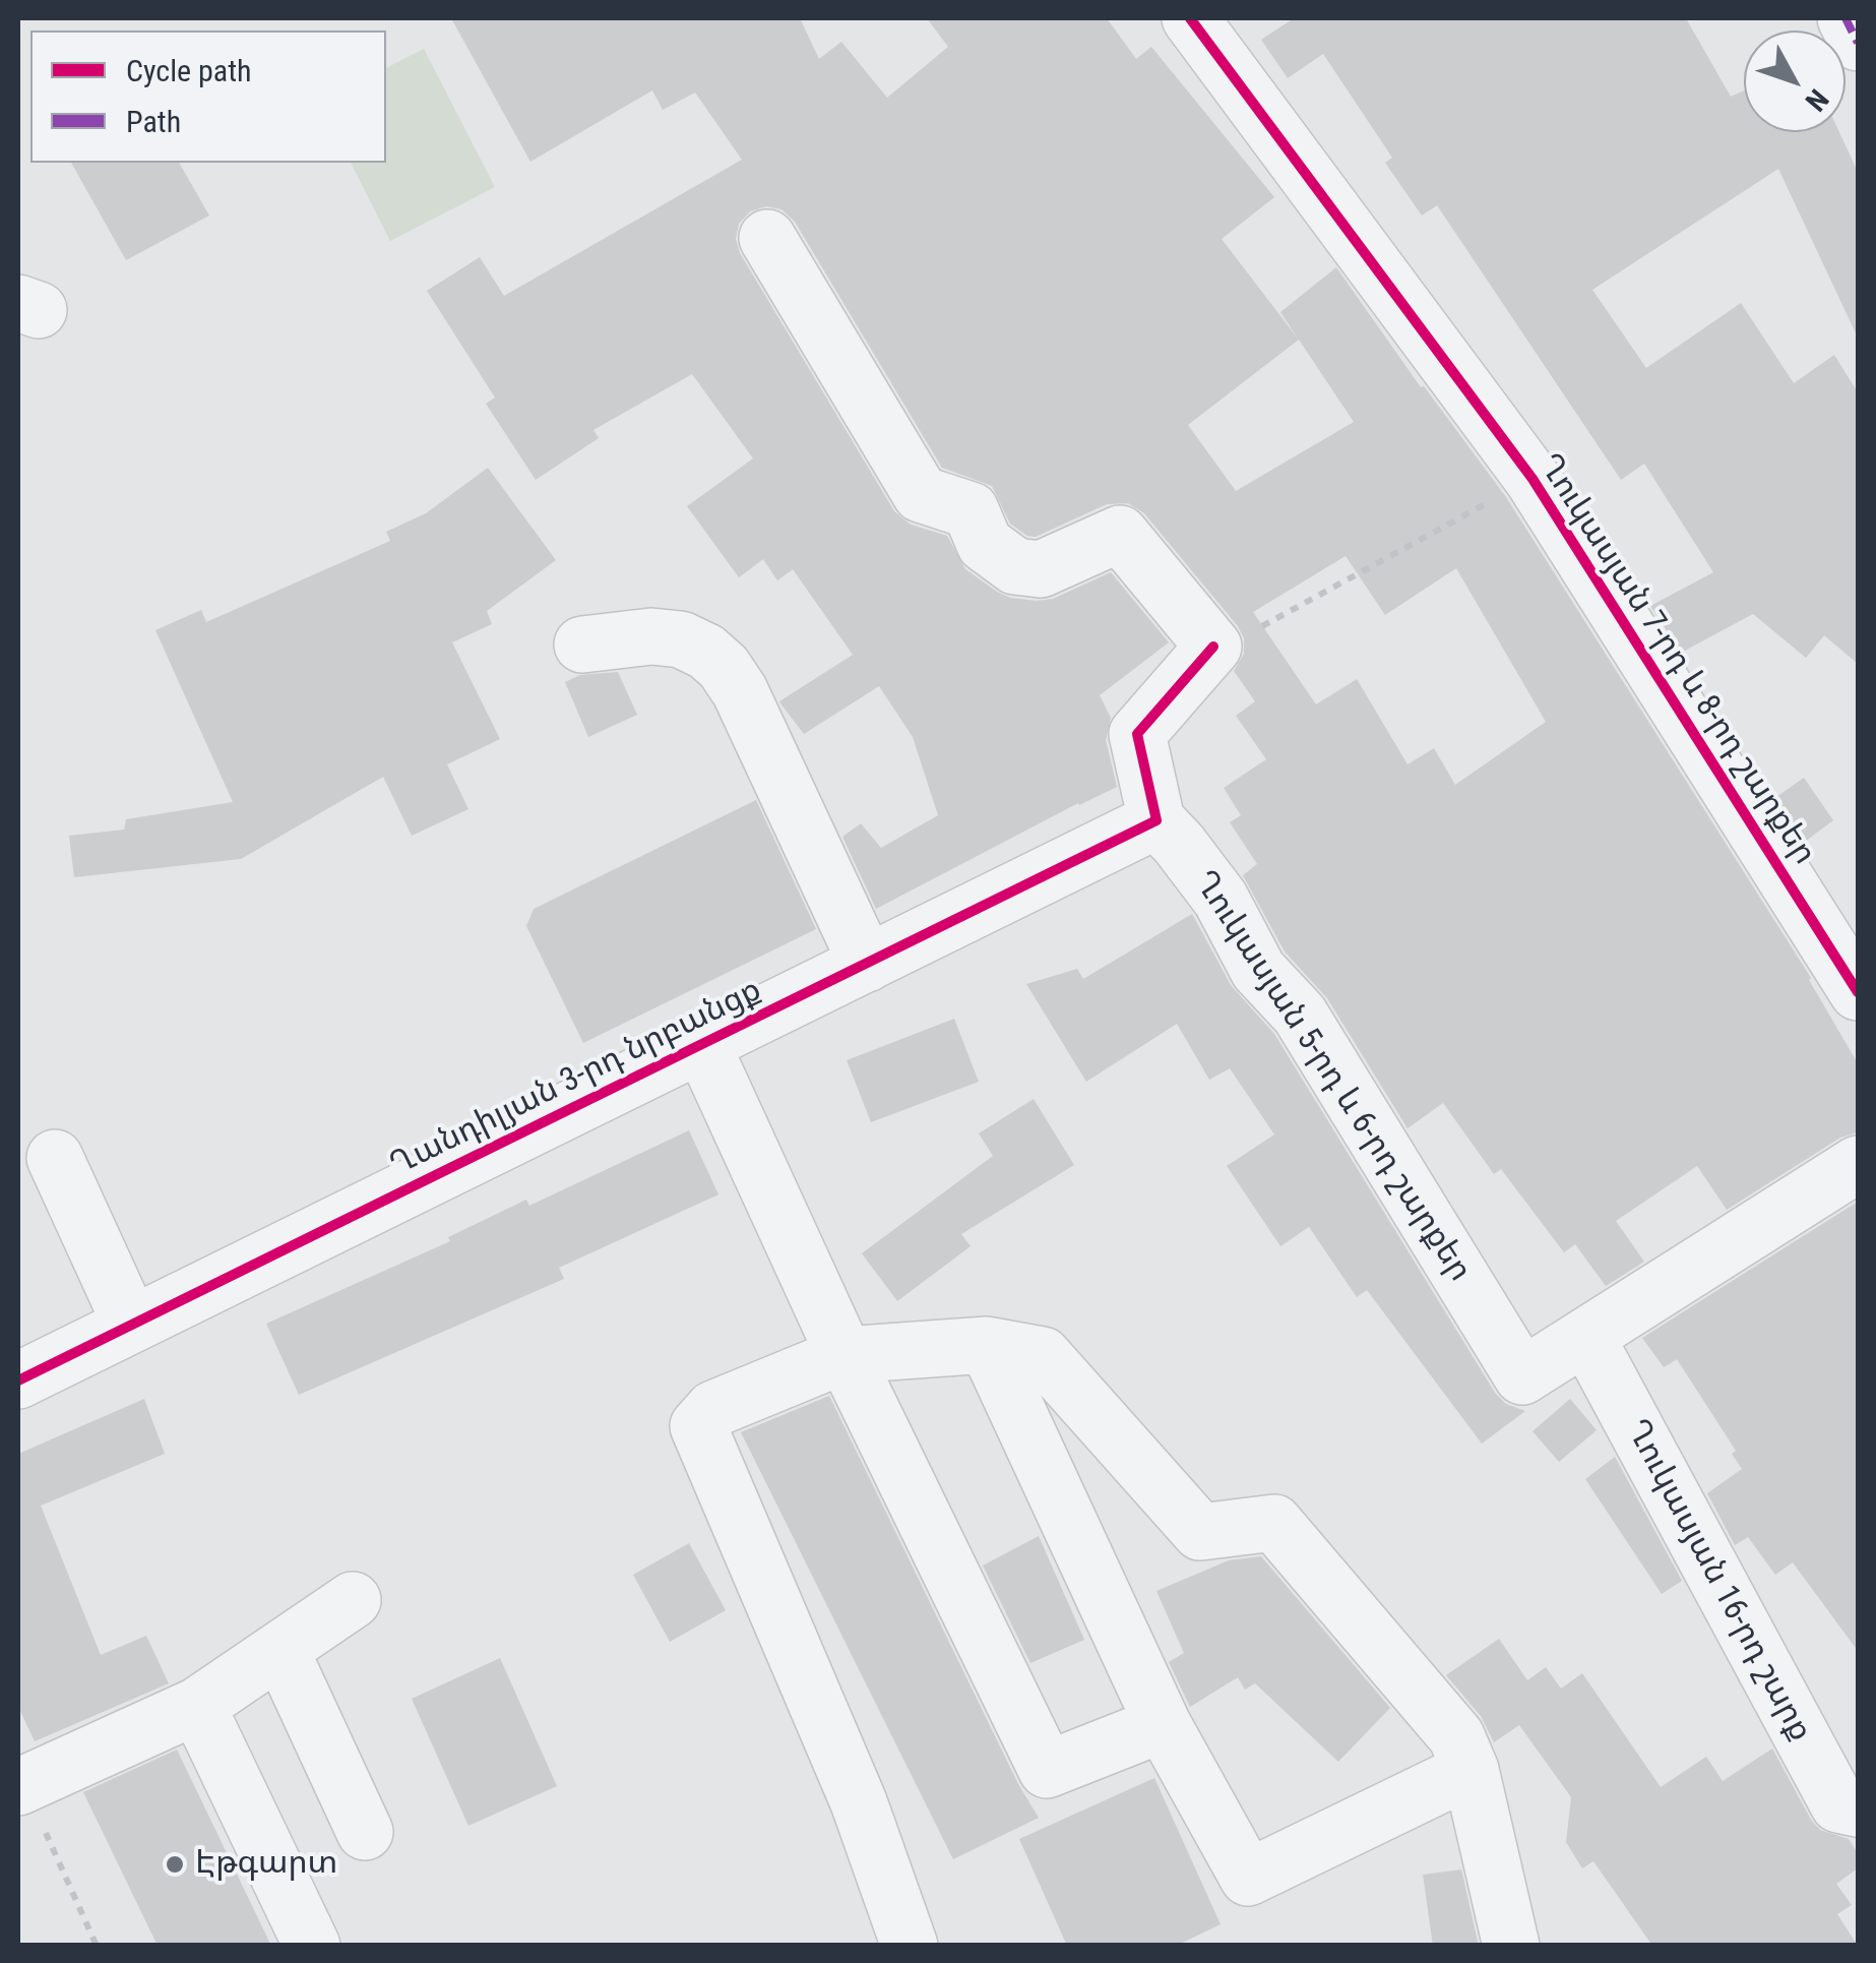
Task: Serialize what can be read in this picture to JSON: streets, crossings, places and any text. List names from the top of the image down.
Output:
{
  "streets": {
    "street": [
      "Ղուկասյան 7-րդ և 8-րդ շարքեր",
      "Ղուկասյան 5-րդ և 6-րդ շարքեր",
      "Ղանդիլյան 3-րդ նրբանցք",
      "Ղուկասյան 16-րդ շարք"
    ]
  },
  "crossings": [
    ["Ղուկասյան 5-րդ և 6-րդ շարքեր", "Ղանդիլյան 3-րդ նրբանցք"],
    ["Ղուկասյան 5-րդ և 6-րդ շարքեր", "Ղուկասյան 16-րդ շարք"]
  ],
  "places": ["Էթգարտ"],
  "legend": ["Cycle path", "Path"],
  "north": "bottom right"
}
